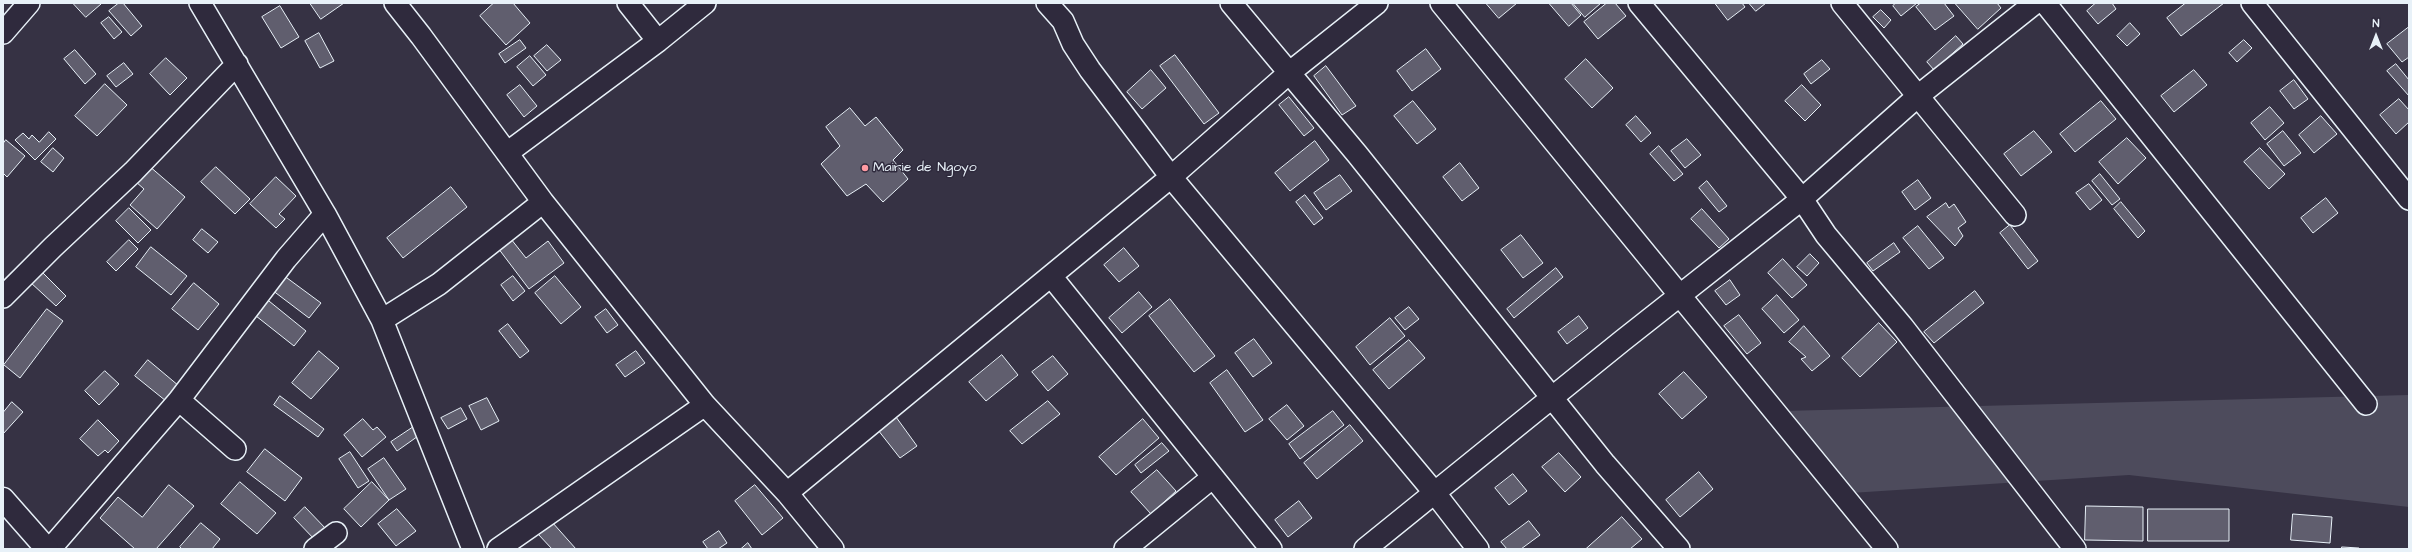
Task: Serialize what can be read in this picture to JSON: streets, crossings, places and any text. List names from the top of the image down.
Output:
{
  "places": ["Mairie de Ngoyo"],
  "north": "top"
}
